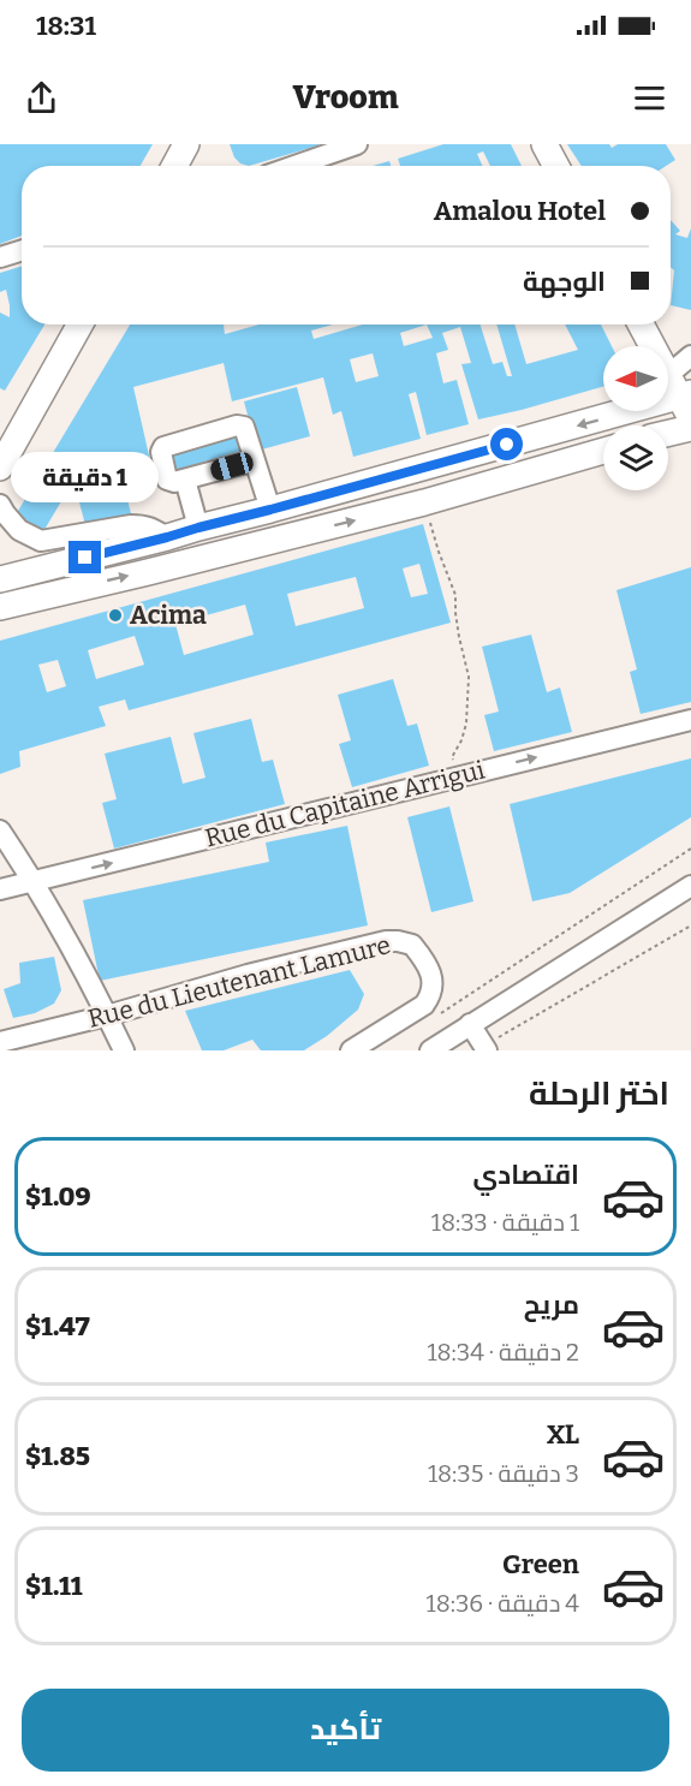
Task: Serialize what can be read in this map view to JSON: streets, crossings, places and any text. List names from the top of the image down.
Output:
{
  "streets": {
    "street": ["Rue du Capitaine Arrigui", "Rue du Lieutenant Lamure"]
  },
  "one_way": ["Rue du Capitaine Arrigui"],
  "places": ["Acima"],
  "north": "left",
  "page": {
    "status": "18:31",
    "header": "Vroom",
    "banner": ["Amalou Hotel", "الوجهة"],
    "bubble": "1 دقيقة",
    "heading": "اختر الرحلة",
    "list": [
      {
        "name": "اقتصادي",
        "note": "1 دقيقة · 18:33",
        "value": "$1.09"
      },
      {
        "name": "مريح",
        "note": "2 دقيقة · 18:34",
        "value": "$1.47"
      },
      {
        "name": "XL",
        "note": "3 دقيقة · 18:35",
        "value": "$1.85"
      },
      {
        "name": "Green",
        "note": "4 دقيقة · 18:36",
        "value": "$1.11"
      }
    ],
    "buttons": "تأكيد"
  }
}
